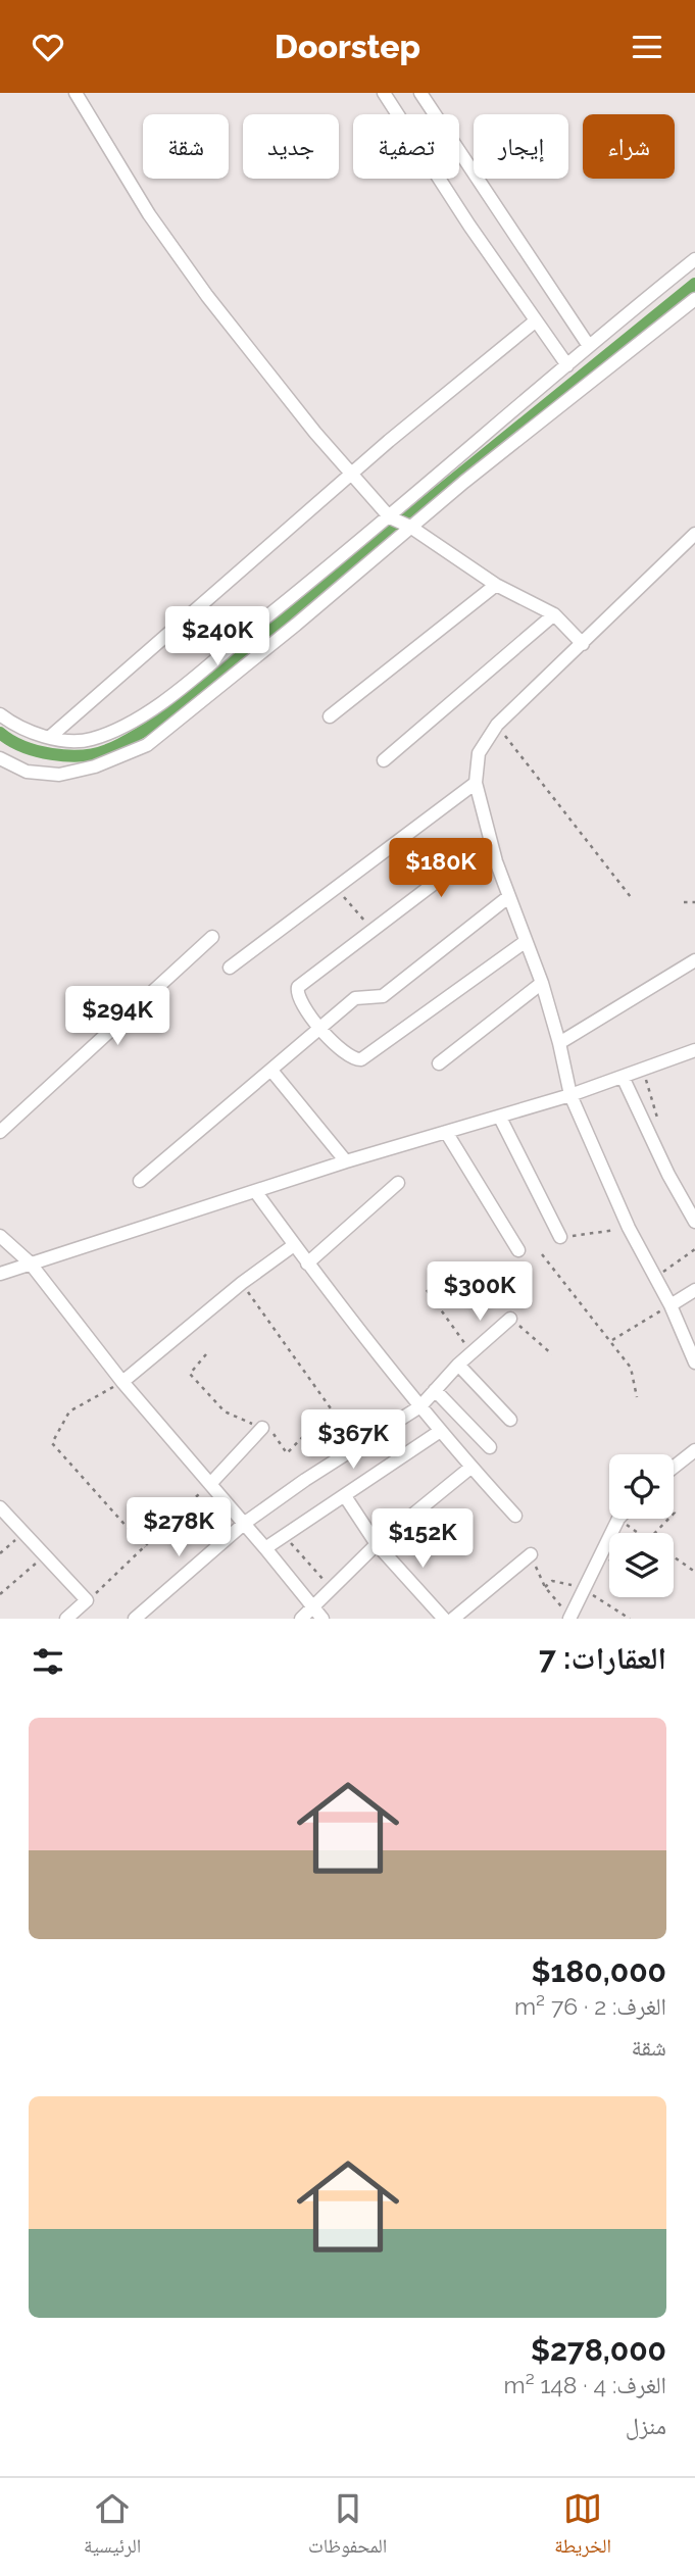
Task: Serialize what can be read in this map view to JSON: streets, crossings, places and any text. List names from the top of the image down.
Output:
{
  "page": {
    "header": "Doorstep",
    "chip": [
      "شراء",
      "إيجار",
      "تصفية",
      "جديد",
      "شقة"
    ],
    "price": [
      "$240K",
      "$180K",
      "$294K",
      "$300K",
      "$367K",
      "$278K",
      "$152K"
    ],
    "heading": "العقارات: 7",
    "list": [
      {
        "name": "$180,000",
        "note": "الغرف: 2 · 76 m² · شقة"
      },
      {
        "name": "$278,000",
        "note": "الغرف: 4 · 148 m² · منزل"
      }
    ],
    "tabs": ["الخريطة", "المحفوظات", "الرئيسية"]
  }
}
